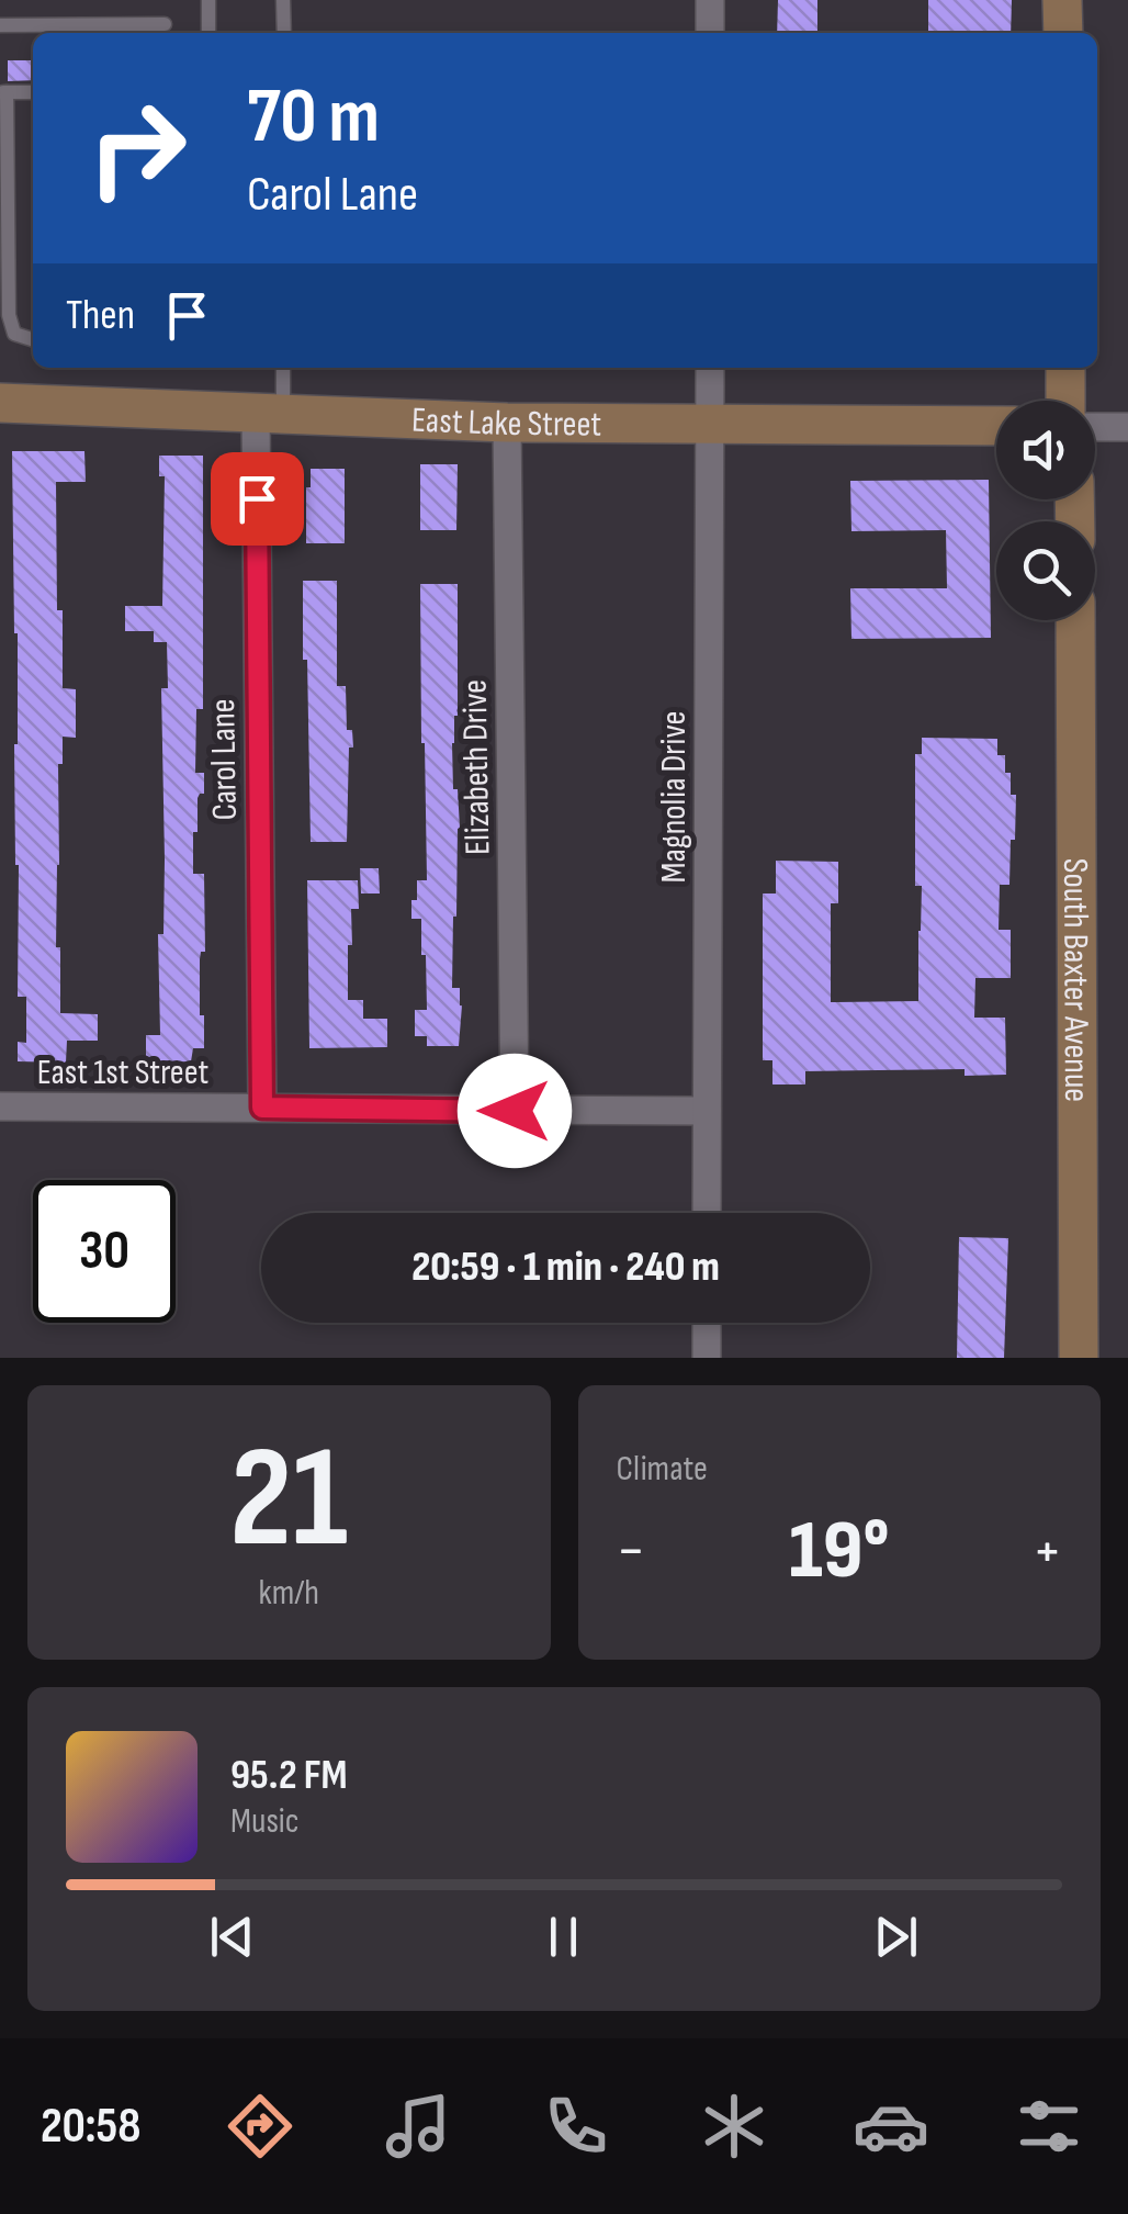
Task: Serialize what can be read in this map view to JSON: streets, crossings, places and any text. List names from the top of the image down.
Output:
{
  "streets": {
    "street": [
      "East Lake Street",
      "Carol Lane",
      "Elizabeth Drive",
      "Magnolia Drive",
      "South Baxter Avenue",
      "East 1st Street"
    ]
  },
  "crossings": [
    ["East Lake Street", "Carol Lane"],
    ["East Lake Street", "Elizabeth Drive"],
    ["East Lake Street", "Magnolia Drive"],
    ["Carol Lane", "East 1st Street"],
    ["Elizabeth Drive", "East 1st Street"],
    ["Magnolia Drive", "East 1st Street"]
  ],
  "page": {
    "turn": ["70 m", "Carol Lane"],
    "then": "Then",
    "limit": "30",
    "trip": "20:59 · 1 min · 240 m",
    "tile": [
      ["21", "km/h"],
      "Climate"
    ],
    "heat": ["−", "19°", "+"],
    "song": ["95.2 FM", "Music"],
    "tabs": "20:58"
  }
}
